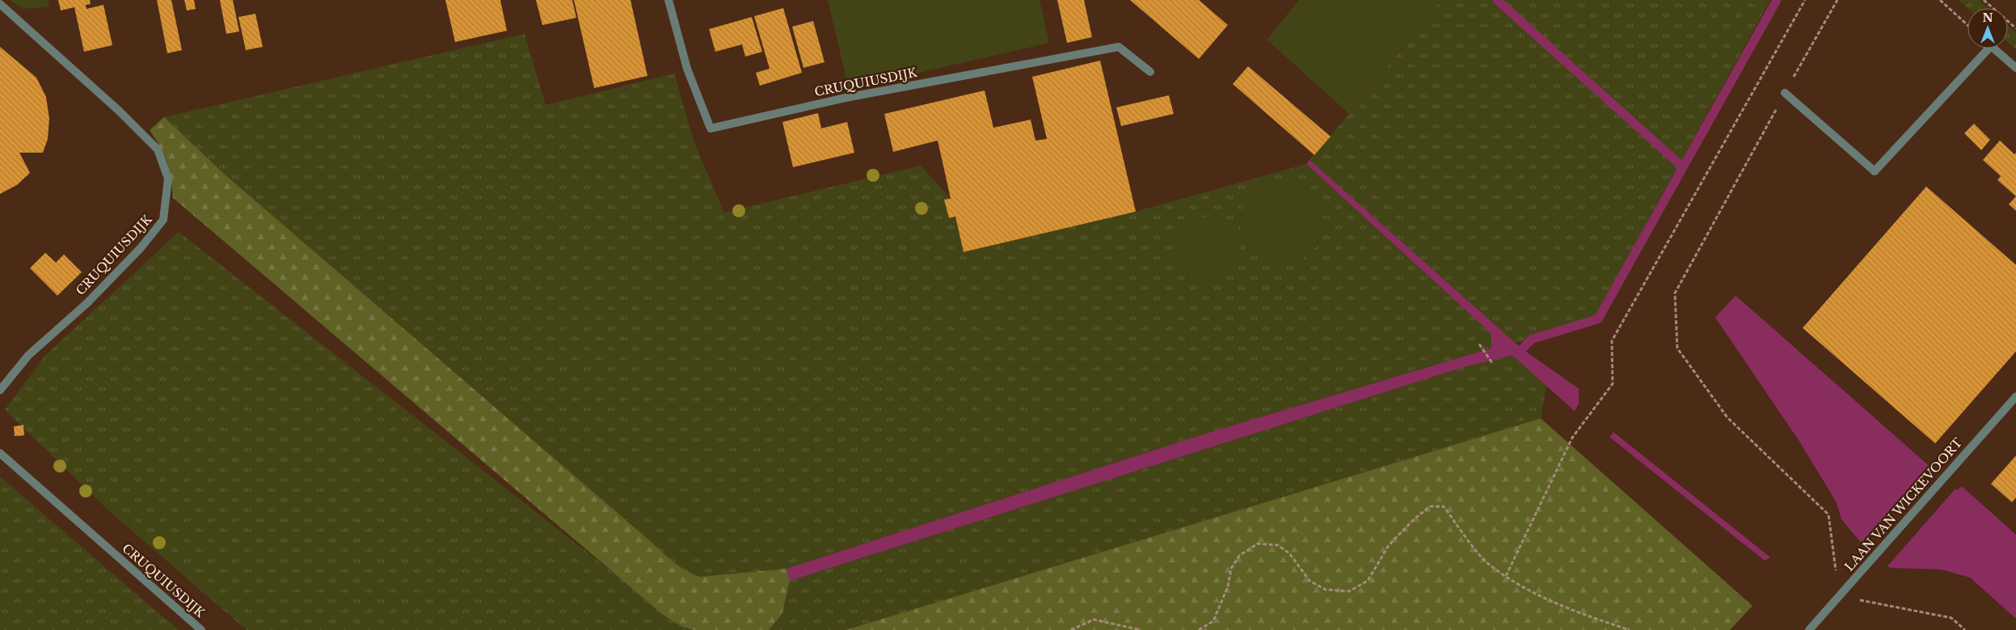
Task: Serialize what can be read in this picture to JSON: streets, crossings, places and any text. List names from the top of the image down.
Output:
{
  "streets": {
    "street": ["CRUQUIUSDIJK", "LAAN VAN WICKEVOORT"]
  },
  "north": "top"
}
